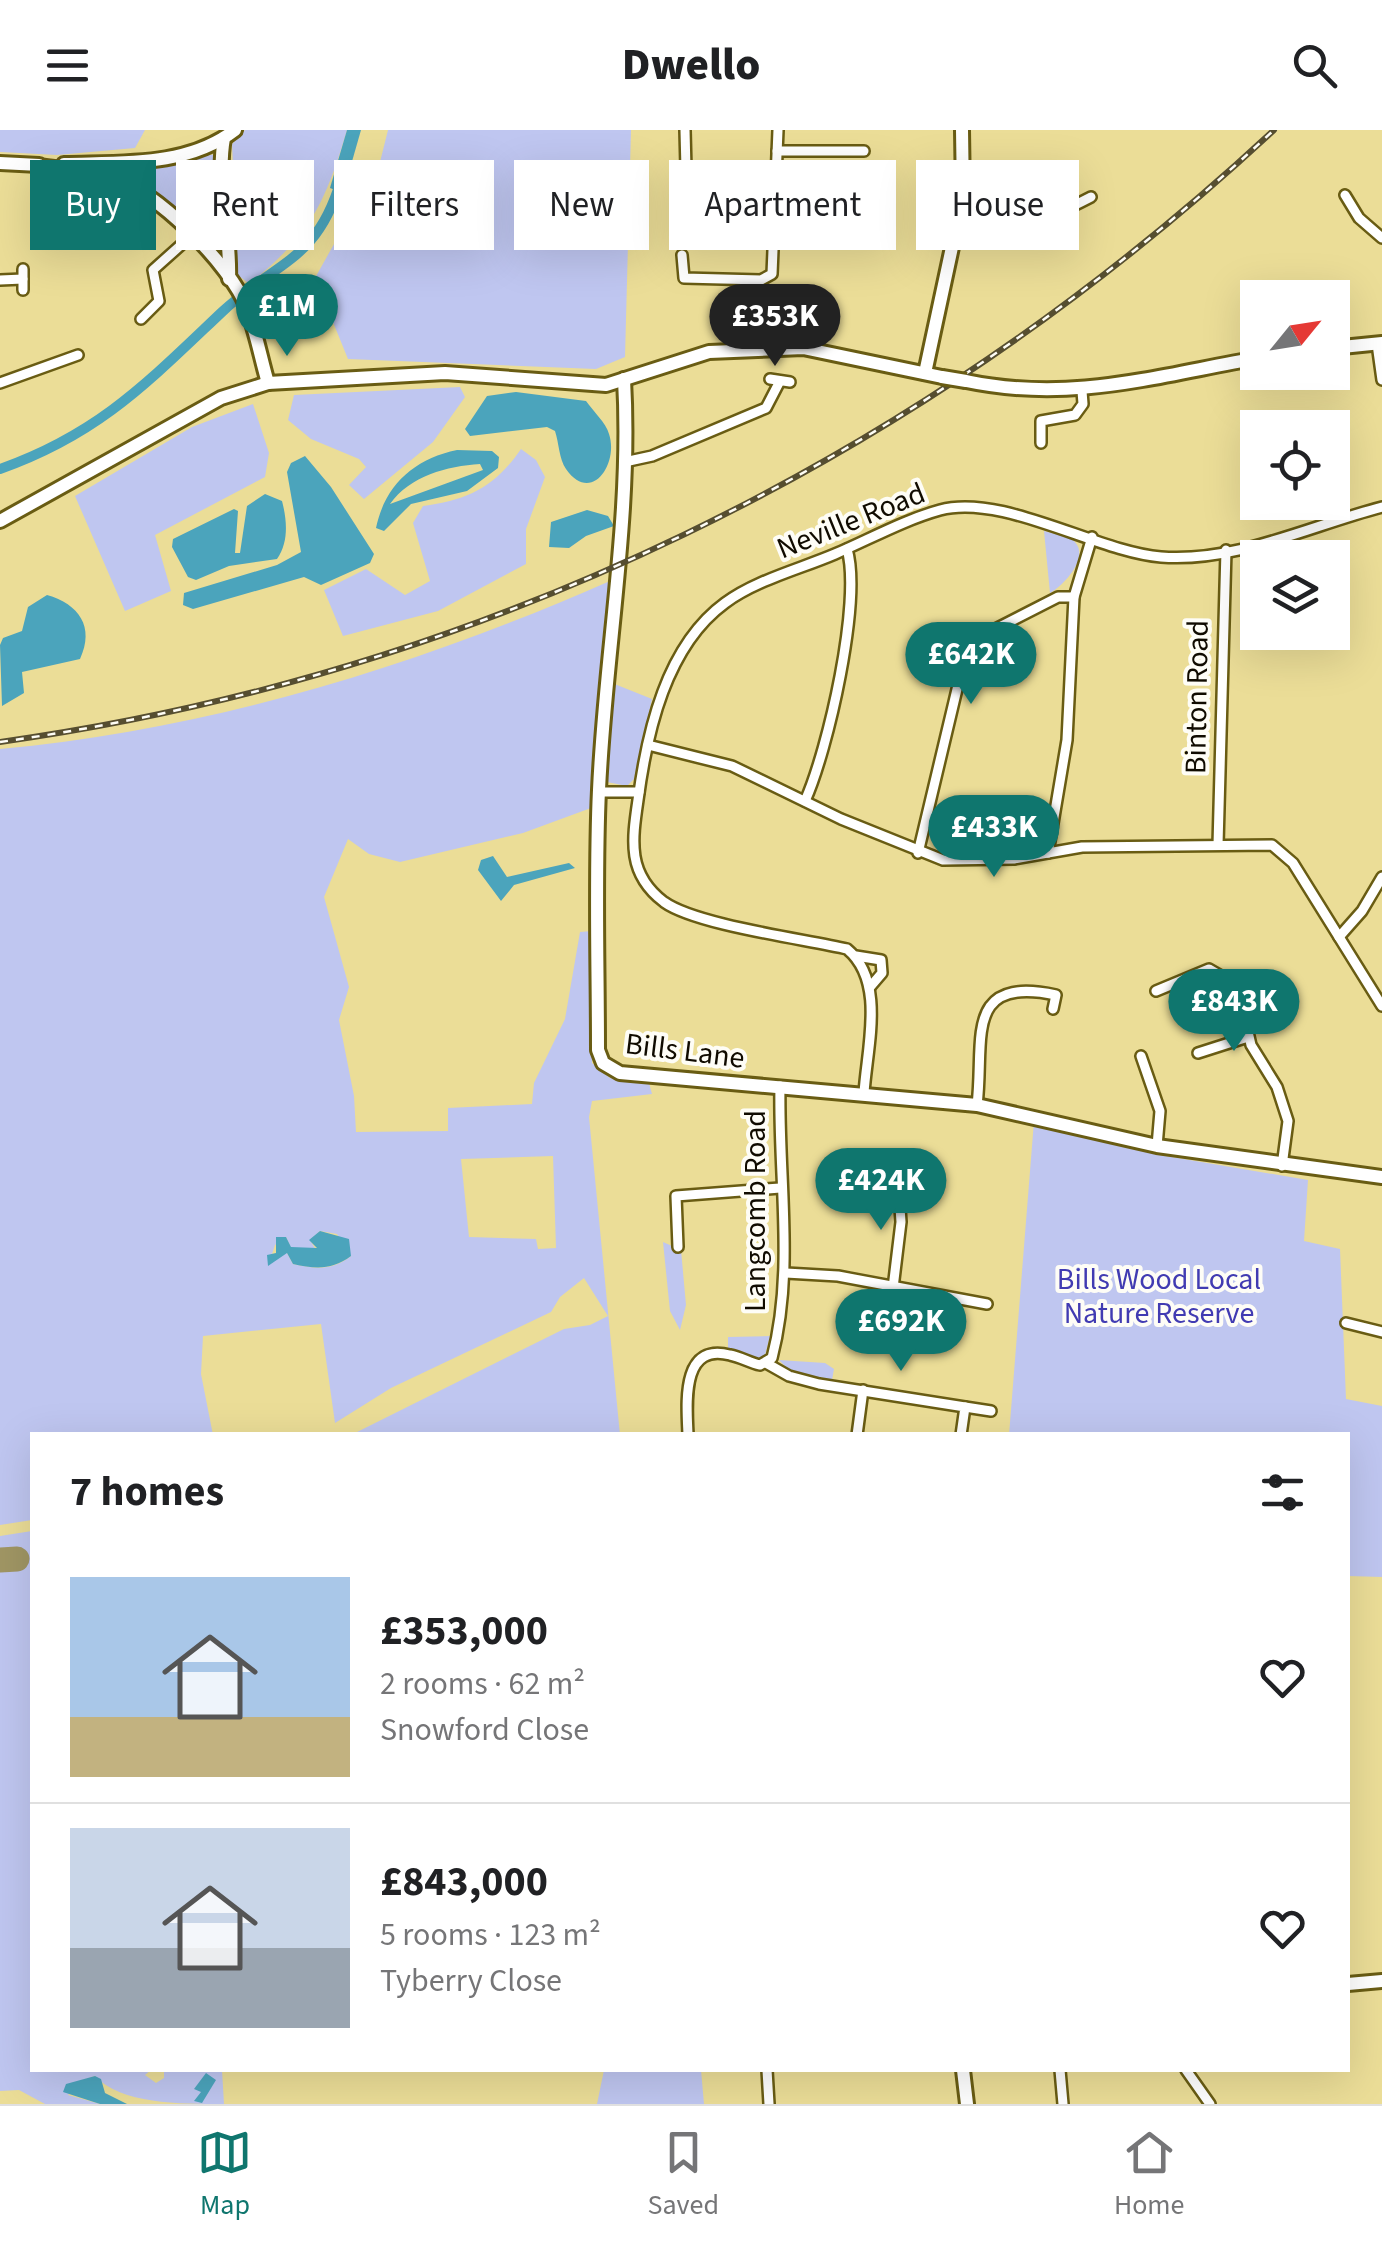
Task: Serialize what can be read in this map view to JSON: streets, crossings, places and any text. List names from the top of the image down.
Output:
{
  "streets": {
    "street": [
      "Neville Road",
      "Binton Road",
      "Bills Lane",
      "Langcomb Road"
    ]
  },
  "crossings": [
    ["Neville Road", "Binton Road"],
    ["Bills Lane", "Langcomb Road"]
  ],
  "parks": ["Bills Wood Local Nature Reserve"],
  "north": "top right",
  "page": {
    "header": "Dwello",
    "chip": [
      "Buy",
      "Rent",
      "Filters",
      "New",
      "Apartment",
      "House"
    ],
    "price": [
      "£1M",
      "£353K",
      "£642K",
      "£433K",
      "£843K",
      "£424K",
      "£692K"
    ],
    "heading": "7 homes",
    "list": [
      {
        "name": "£353,000",
        "note": "2 rooms · 62 m² · Snowford Close"
      },
      {
        "name": "£843,000",
        "note": "5 rooms · 123 m² · Tyberry Close"
      }
    ],
    "tabs": ["Map", "Saved", "Home"]
  }
}
